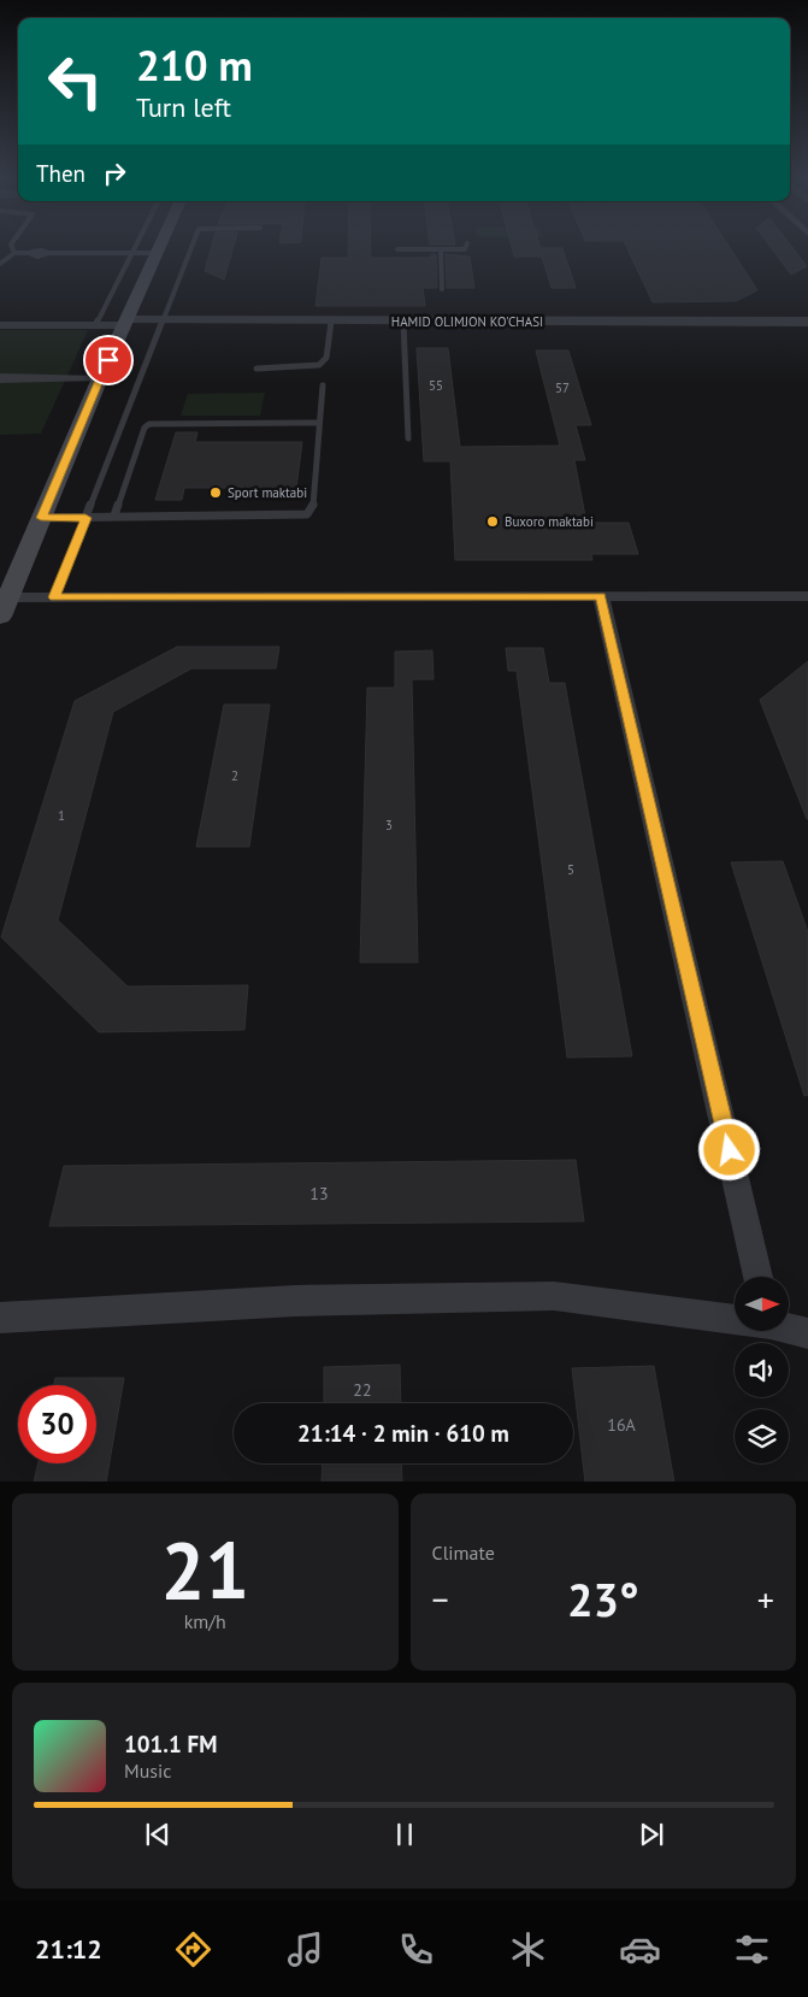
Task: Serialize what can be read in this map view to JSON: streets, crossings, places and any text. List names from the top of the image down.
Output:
{
  "streets": {
    "street": ["HAMID OLIMJON KO'CHASI"]
  },
  "places": ["Sport maktabi", "Buxoro maktabi"],
  "house_numbers": [
    "55",
    "57",
    "2",
    "1",
    "3",
    "5",
    "13",
    "22",
    "16А"
  ],
  "north": "right",
  "page": {
    "turn": ["210 m", "Turn left"],
    "then": "Then",
    "limit": "30",
    "trip": "21:14 · 2 min · 610 m",
    "tile": [
      ["21", "km/h"],
      "Climate"
    ],
    "heat": ["−", "23°", "+"],
    "song": ["101.1 FM", "Music"],
    "tabs": "21:12"
  }
}
